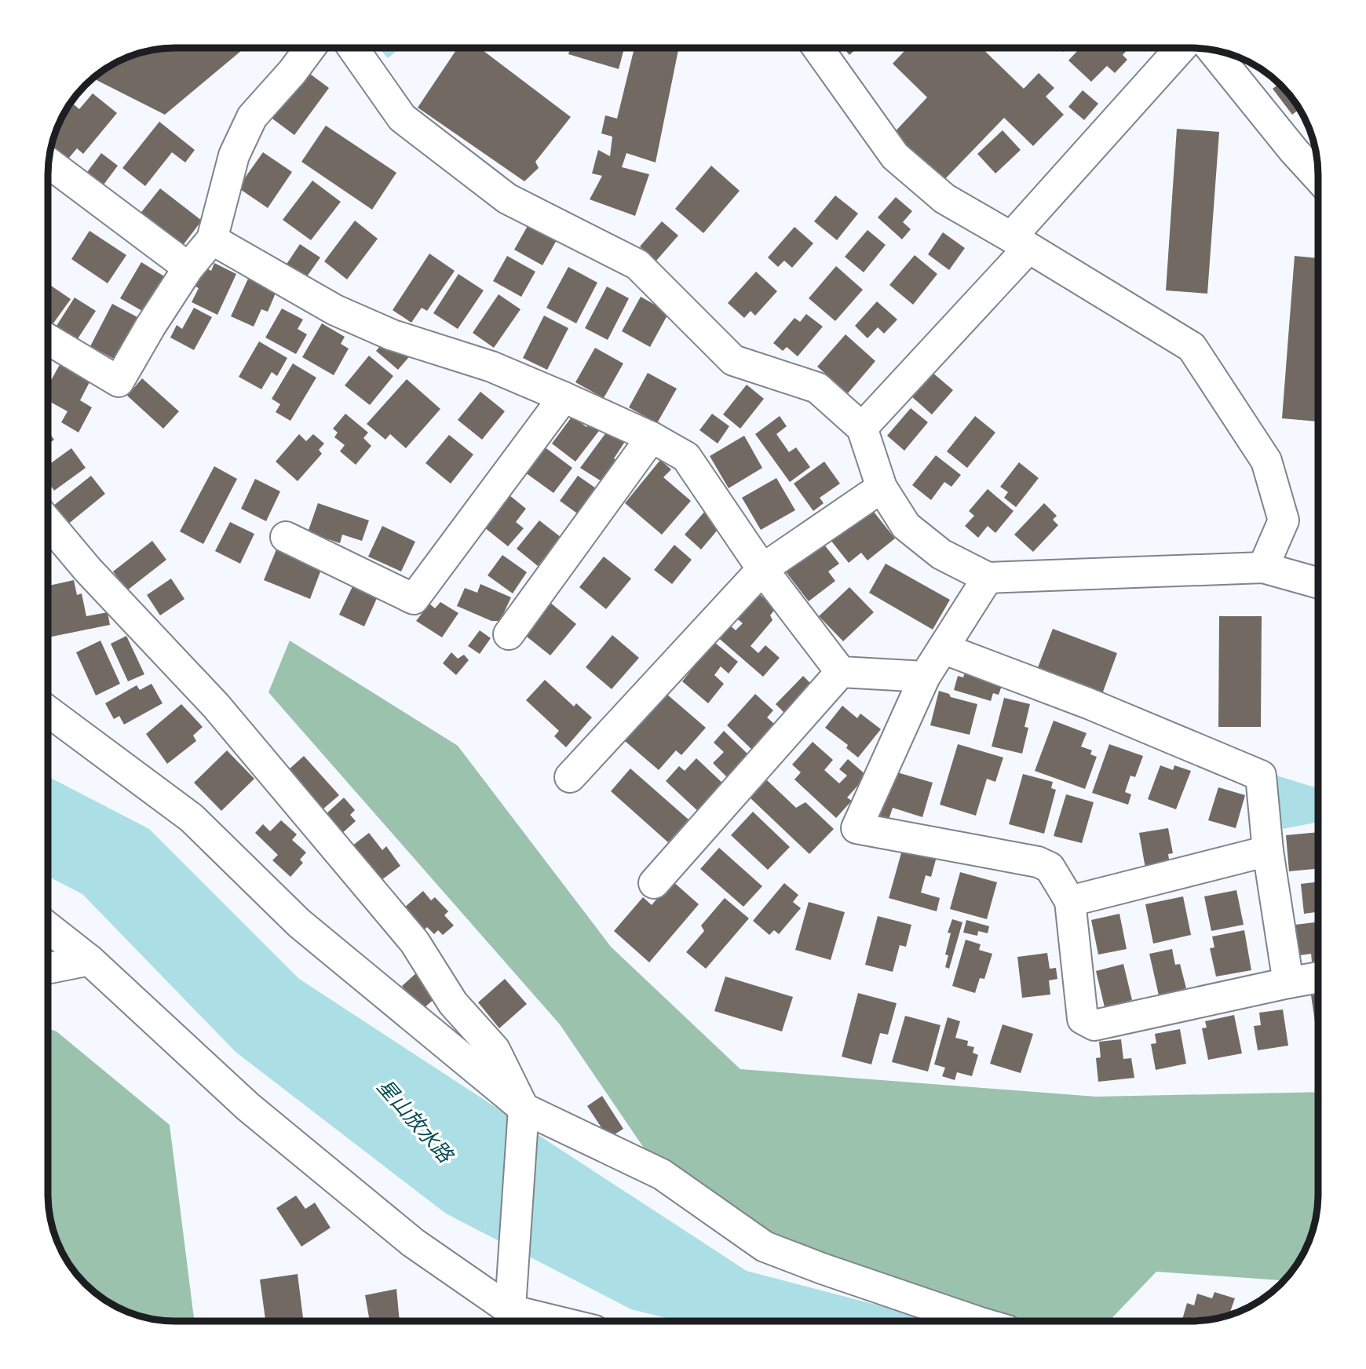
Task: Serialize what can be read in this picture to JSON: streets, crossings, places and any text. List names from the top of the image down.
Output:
{
  "water": ["星山放水路"]
}
